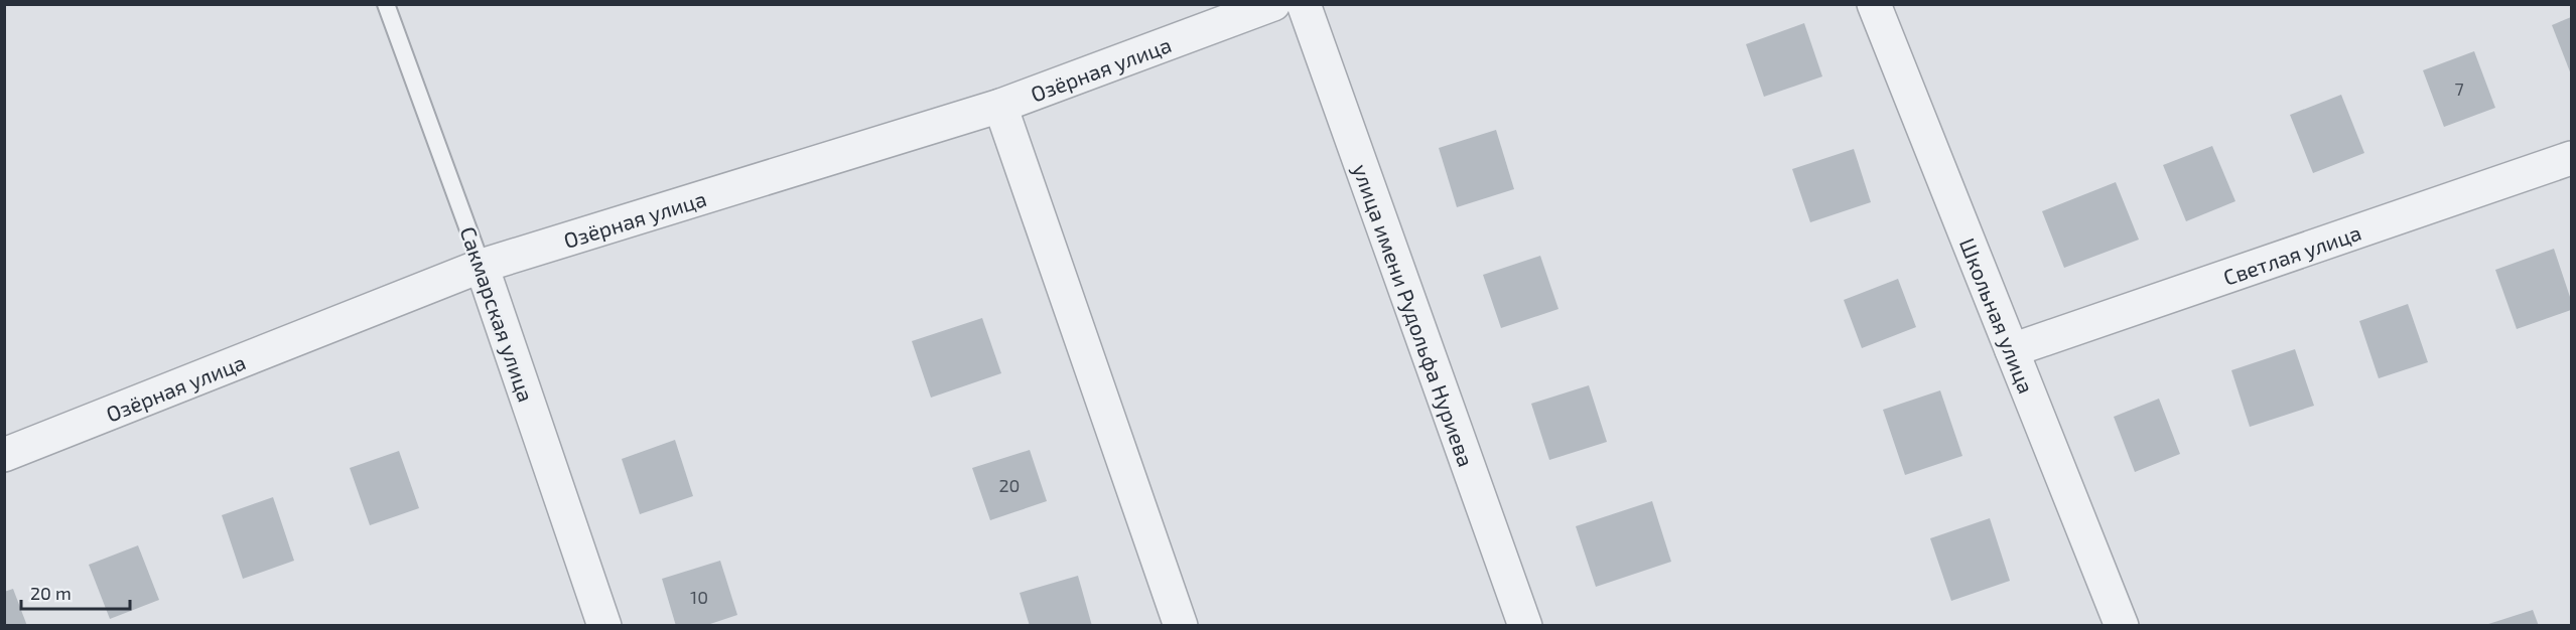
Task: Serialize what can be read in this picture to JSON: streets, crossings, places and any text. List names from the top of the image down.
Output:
{
  "streets": {
    "street": [
      "Озёрная улица",
      "Светлая улица",
      "Сакмарская улица",
      "улица имени Рудольфа Нуриева",
      "Школьная улица"
    ]
  },
  "crossings": [
    ["Озёрная улица", "Сакмарская улица"],
    ["Светлая улица", "Школьная улица"]
  ],
  "house_numbers": ["7", "20", "10"],
  "scale_bar": "20 m"
}
